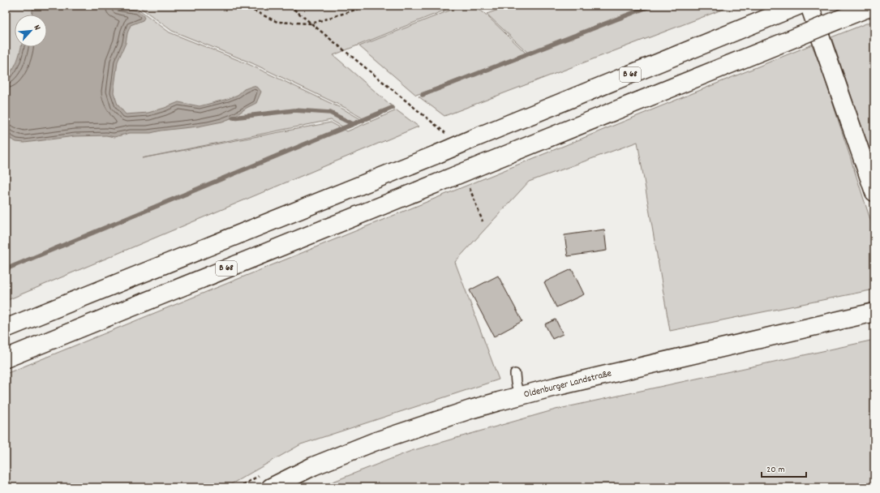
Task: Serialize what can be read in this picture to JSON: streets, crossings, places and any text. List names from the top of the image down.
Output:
{
  "streets": {
    "main road": ["B 68", "Oldenburger Landstraße"]
  },
  "scale_bar": "20 m",
  "north": "top right"
}
